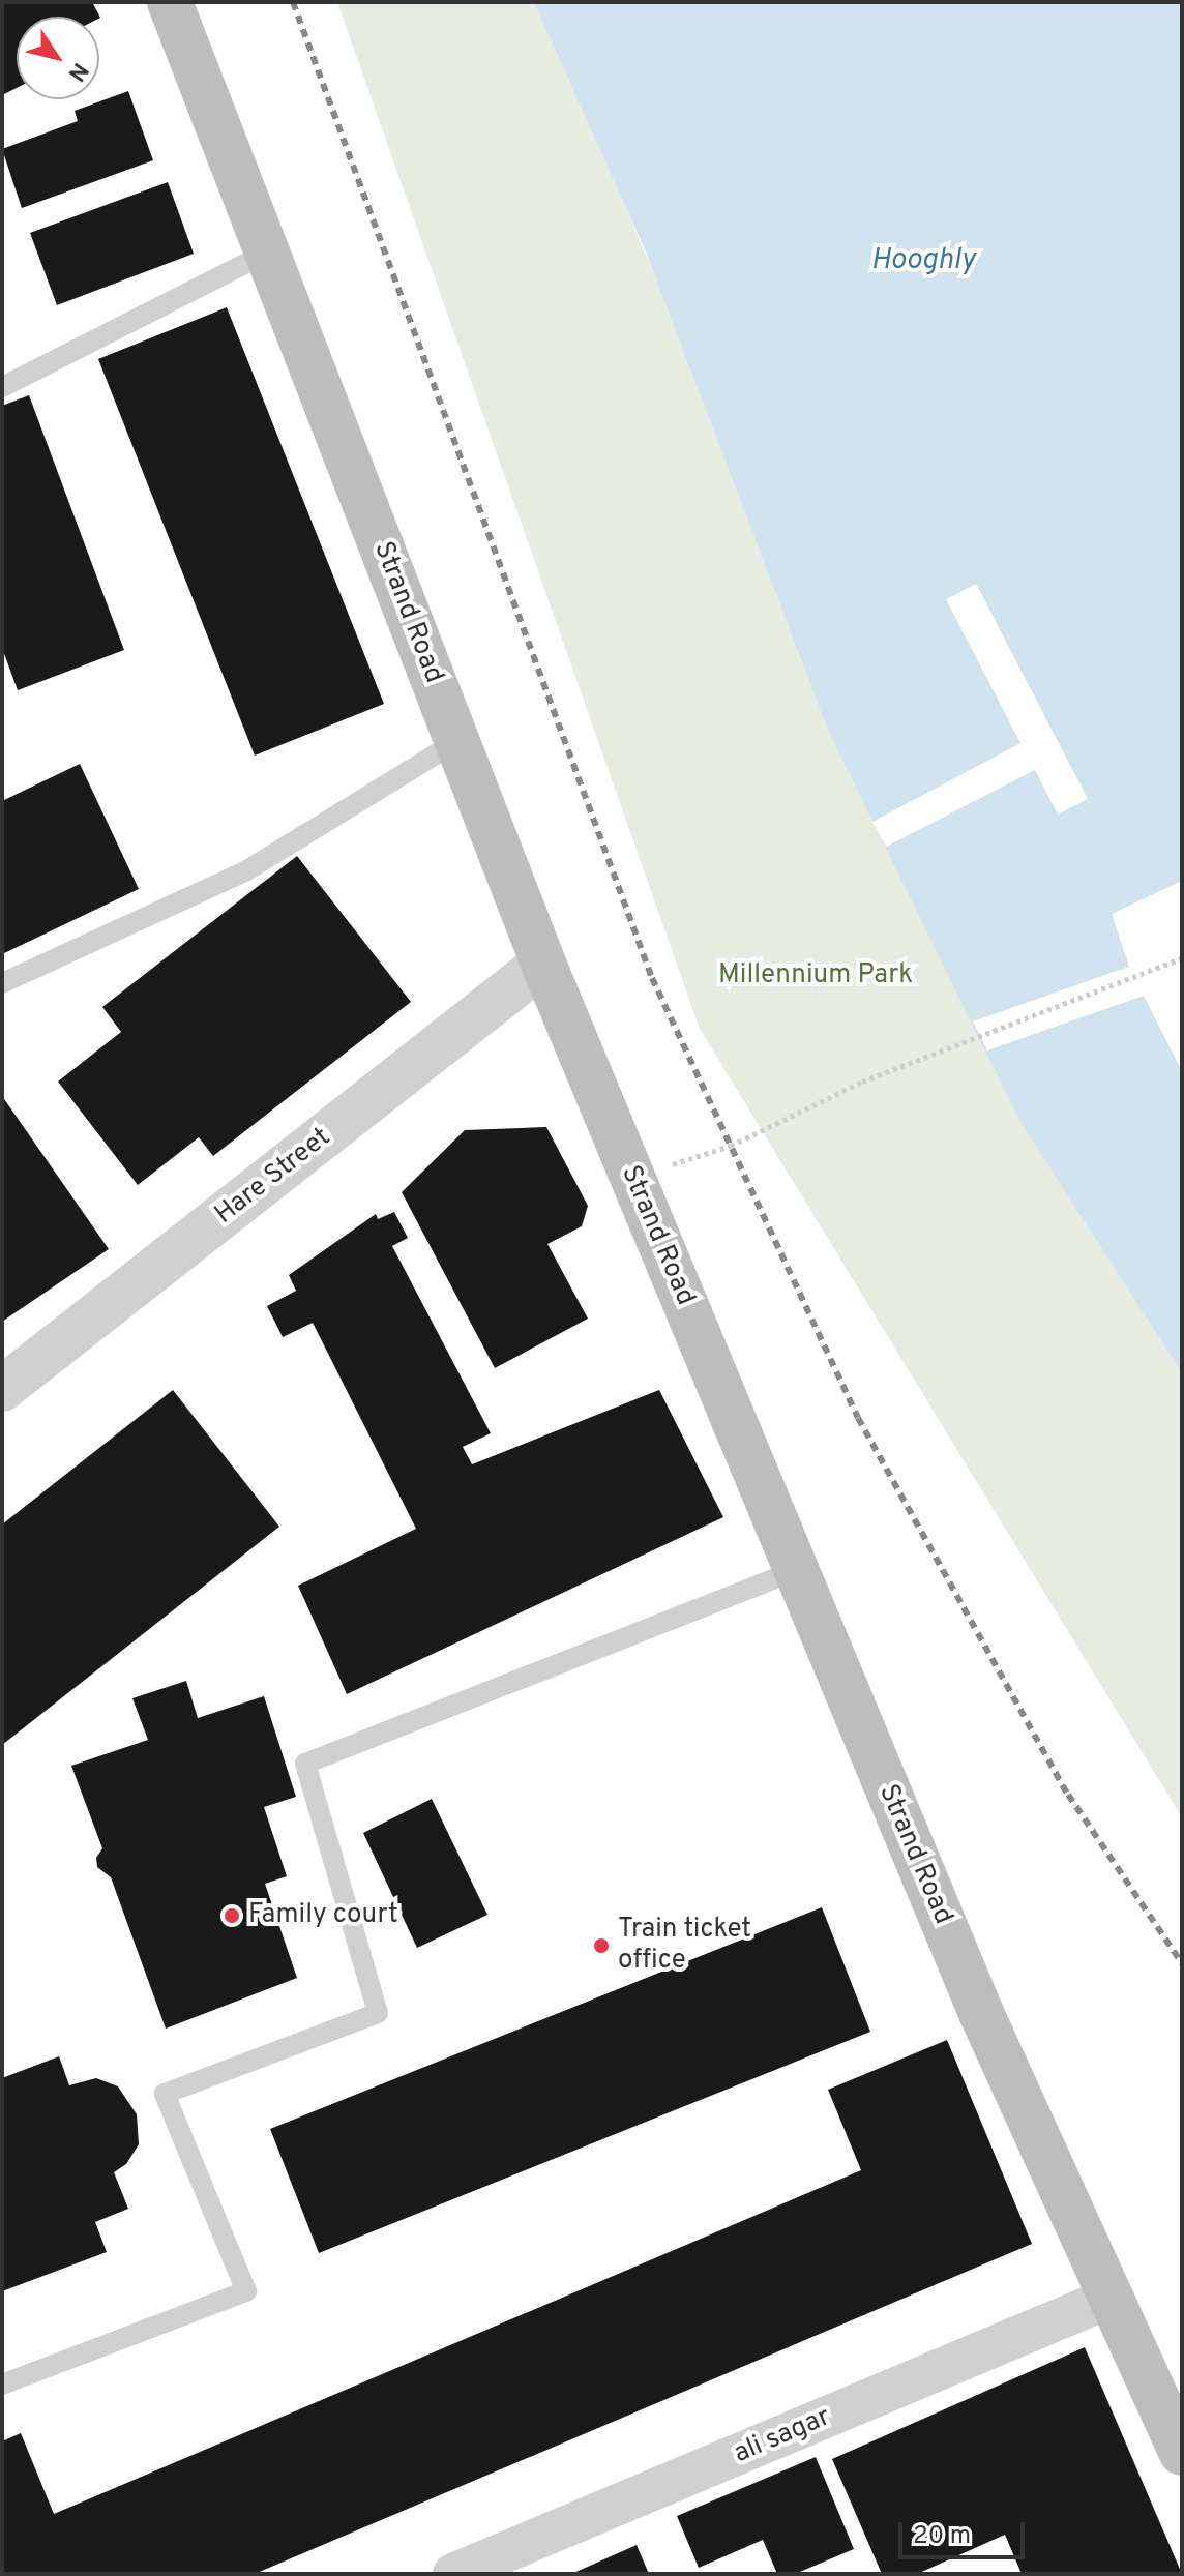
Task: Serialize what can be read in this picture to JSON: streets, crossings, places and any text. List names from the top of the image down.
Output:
{
  "streets": {
    "main road": ["Strand Road"],
    "street": ["Hare Street", "ali sagar"]
  },
  "crossings": [
    ["Strand Road", "Hare Street"],
    ["Strand Road", "ali sagar"]
  ],
  "water": ["Hooghly"],
  "parks": ["Millennium Park"],
  "places": ["Family court", "Train ticket office"],
  "scale_bar": "20 m",
  "north": "bottom right"
}
